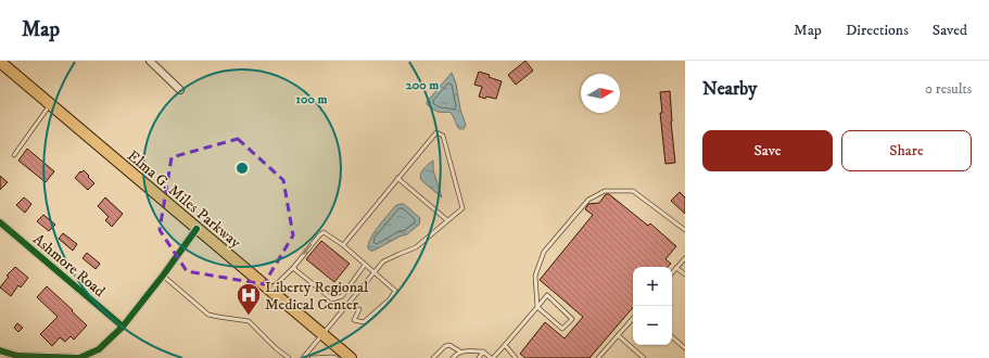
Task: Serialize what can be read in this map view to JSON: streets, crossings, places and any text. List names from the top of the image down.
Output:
{
  "streets": {
    "main road": ["Elma G. Miles Parkway"],
    "street": ["Ashmore Road"]
  },
  "places": {
    "hospital": ["Liberty Regional Medical Center"]
  },
  "north": "right",
  "page": {
    "header": "Map",
    "nav": ["Map", "Directions", "Saved"],
    "heading": ["Nearby", "0 results"],
    "buttons": ["Save", "Share"],
    "map_buttons": ["+", "−"]
  },
  "rings": ["200 m", "100 m"]
}
